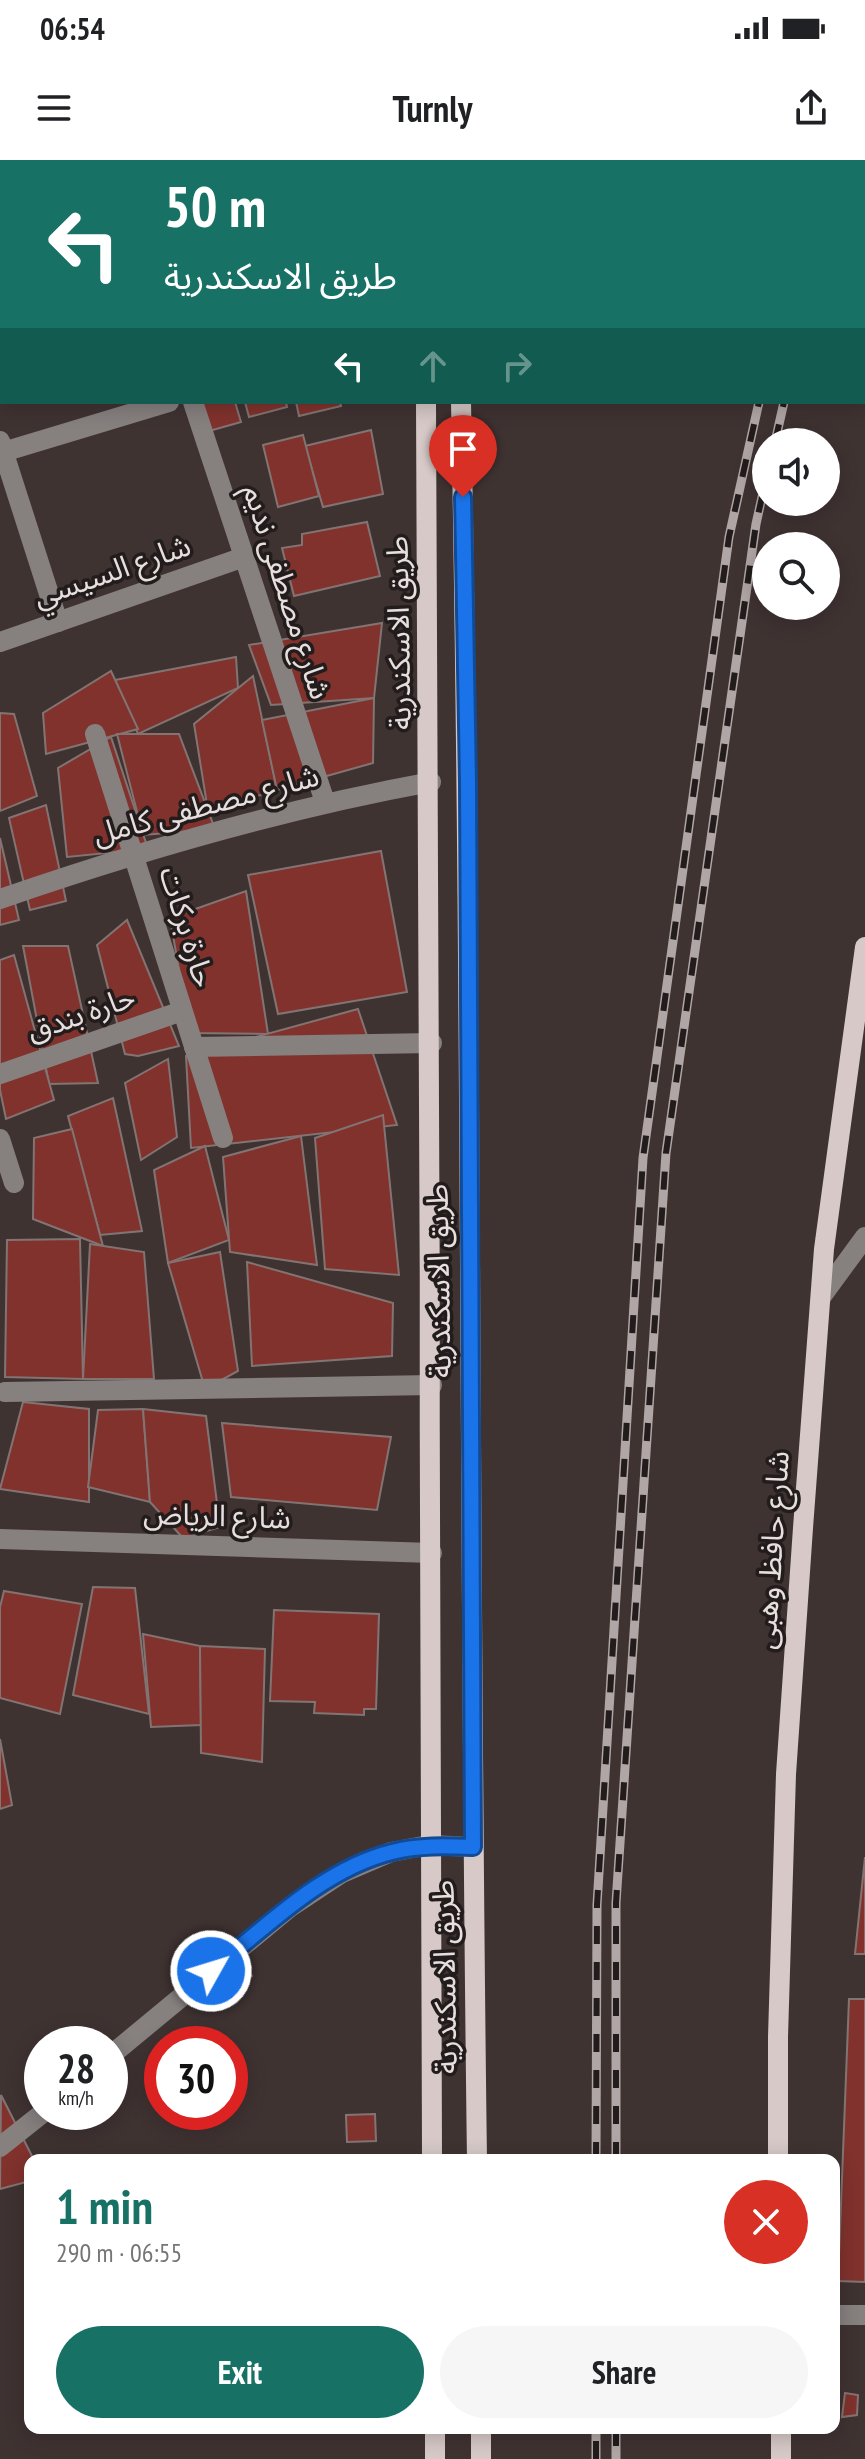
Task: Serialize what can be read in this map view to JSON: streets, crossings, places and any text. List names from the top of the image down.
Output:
{
  "streets": {
    "main road": ["طريق الاسكندرية", "شارع حافظ وهبى"],
    "street": [
      "شارع السيسي",
      "شارع مصطفى نديم",
      "شارع مصطفى كامل",
      "حارة بركات",
      "حارة بندق",
      "شارع الرياض"
    ]
  },
  "crossings": [
    ["شارع السيسي", "شارع مصطفى نديم"],
    ["شارع مصطفى نديم", "شارع مصطفى كامل"],
    ["طريق الاسكندرية", "شارع مصطفى كامل"],
    ["طريق الاسكندرية", "شارع الرياض"],
    ["شارع مصطفى كامل", "حارة بركات"],
    ["حارة بركات", "حارة بندق"]
  ],
  "page": {
    "status": "06:54",
    "header": "Turnly",
    "turn": ["50 m", "طريق الاسكندرية"],
    "speed": "28 km/h",
    "limit": "30",
    "heading": ["1 min", "290 m · 06:55"],
    "buttons": ["Exit", "Share"]
  }
}
